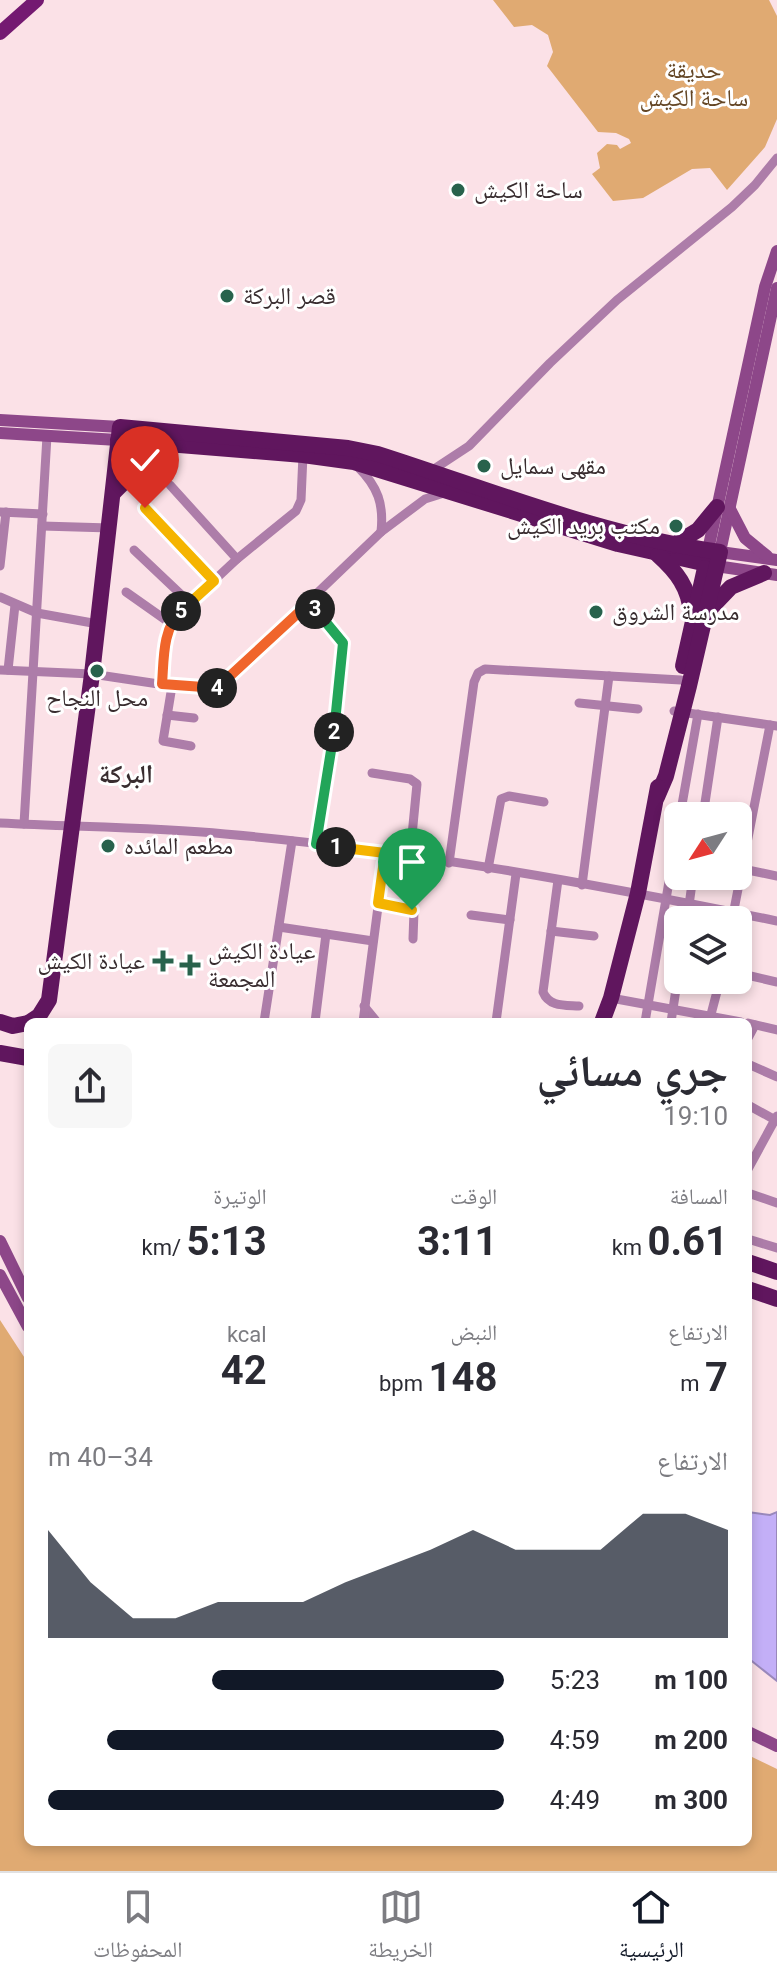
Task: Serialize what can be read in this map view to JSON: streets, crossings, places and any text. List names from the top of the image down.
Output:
{
  "districts": ["البركة"],
  "parks": ["حديقة ساحة الكيش"],
  "places": {
    "other": [
      "ساحة الكيش",
      "قصر البركة",
      "مقهى سمايل",
      "مكتب بريد الكيش",
      "مدرسة الشروق",
      "محل النجاح",
      "مطعم المائده"
    ],
    "health": ["عيادة الكيش", "عيادة الكيش المجمعة"]
  },
  "north": "bottom left",
  "page": {
    "pins": [
      "3",
      "5",
      "4",
      "2",
      "1"
    ],
    "heading": ["جري مسائي", "19:10"],
    "stats": [
      ["المسافة", "0.61 km"],
      ["الوقت", "3:11"],
      ["الوتيرة", "5:13 /km"],
      ["الارتفاع", "7 m"],
      ["النبض", "148 bpm"],
      ["kcal", "42"]
    ],
    "chart": ["الارتفاع", "34–40 m"],
    "list": [
      {
        "name": "100 m",
        "note": "5:23"
      },
      {
        "name": "200 m",
        "note": "4:59"
      },
      {
        "name": "300 m",
        "note": "4:49"
      }
    ],
    "tabs": ["الرئيسية", "الخريطة", "المحفوظات"]
  }
}
